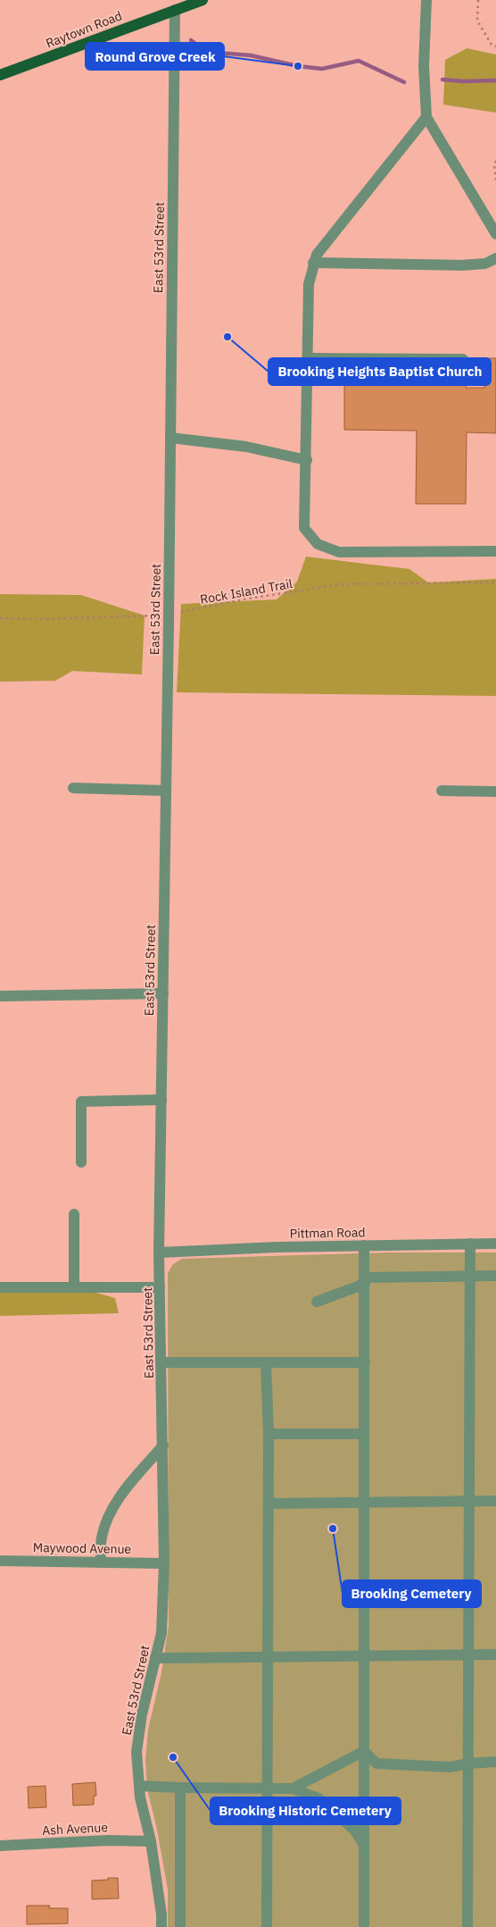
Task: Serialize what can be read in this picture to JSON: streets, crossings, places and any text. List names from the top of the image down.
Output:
{
  "streets": {
    "main road": ["Raytown Road"],
    "street": [
      "East 53rd Street",
      "Pittman Road",
      "Maywood Avenue",
      "Ash Avenue"
    ],
    "path": ["Rock Island Trail"]
  },
  "crossings": [
    ["Raytown Road", "East 53rd Street"],
    ["East 53rd Street", "Rock Island Trail"],
    ["East 53rd Street", "Pittman Road"],
    ["East 53rd Street", "Maywood Avenue"],
    ["East 53rd Street", "Ash Avenue"]
  ],
  "places": [
    "Round Grove Creek",
    "Brooking Heights Baptist Church",
    "Brooking Cemetery",
    "Brooking Historic Cemetery"
  ]
}
